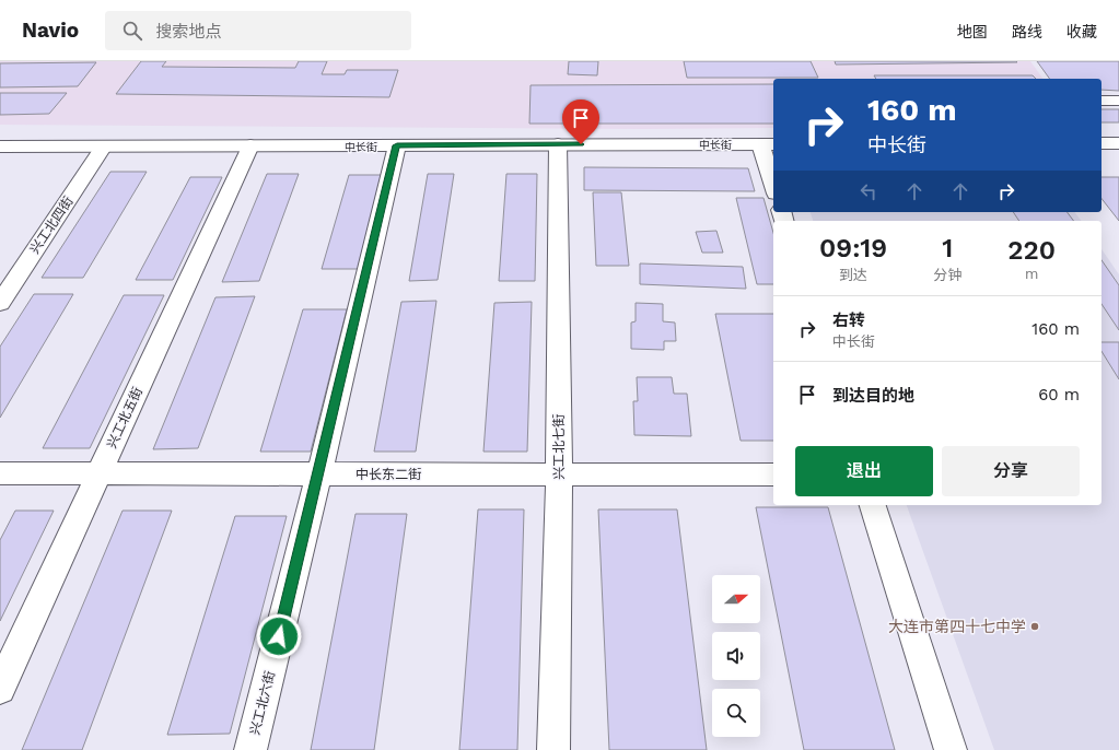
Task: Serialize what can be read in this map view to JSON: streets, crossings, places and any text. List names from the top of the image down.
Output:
{
  "streets": {
    "street": [
      "中长街",
      "兴工北四街",
      "兴工北五街",
      "兴工北七街",
      "中长东二街",
      "兴工北六街"
    ]
  },
  "crossings": [
    ["中长街", "兴工北四街"],
    ["中长街", "兴工北五街"],
    ["中长街", "兴工北七街"],
    ["中长街", "兴工北六街"],
    ["兴工北五街", "中长东二街"],
    ["兴工北七街", "中长东二街"],
    ["中长东二街", "兴工北六街"]
  ],
  "places": ["大连市第四十七中学"],
  "north": "right",
  "page": {
    "header": "Navio",
    "search": "搜索地点",
    "nav": ["地图", "路线", "收藏"],
    "turn": ["160 m", "中长街"],
    "eta": [
      "09:19",
      "到达",
      "1",
      "分钟",
      "220",
      "m"
    ],
    "list": [
      {
        "name": "右转",
        "note": "中长街",
        "value": "160 m"
      },
      {
        "name": "到达目的地",
        "value": "60 m"
      }
    ],
    "buttons": ["退出", "分享"]
  }
}
